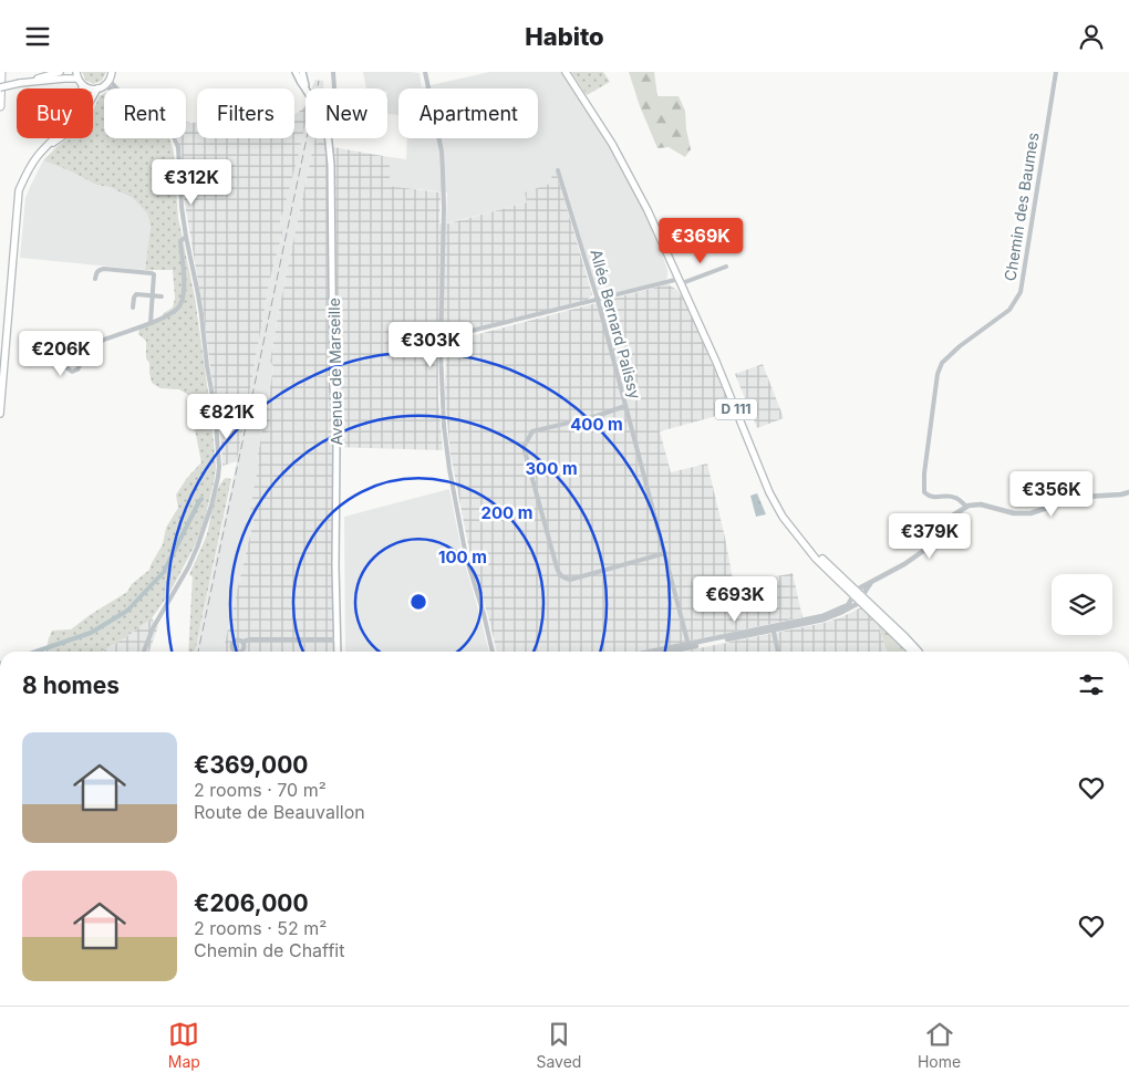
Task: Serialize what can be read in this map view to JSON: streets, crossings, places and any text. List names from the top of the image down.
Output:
{
  "streets": {
    "main road": ["Avenue de Marseille", "D 111"],
    "street": ["Chemin des Baumes", "Allée Bernard Palissy"]
  },
  "page": {
    "header": "Habito",
    "chip": [
      "Buy",
      "Rent",
      "Filters",
      "New",
      "Apartment"
    ],
    "price": [
      "€312K",
      "€369K",
      "€303K",
      "€206K",
      "€821K",
      "€356K",
      "€379K",
      "€693K"
    ],
    "heading": "8 homes",
    "list": [
      {
        "name": "€369,000",
        "note": "2 rooms · 70 m² · Route de Beauvallon"
      },
      {
        "name": "€206,000",
        "note": "2 rooms · 52 m² · Chemin de Chaffit"
      }
    ],
    "tabs": ["Map", "Saved", "Home"]
  },
  "rings": [
    "400 m",
    "300 m",
    "200 m",
    "100 m"
  ]
}
